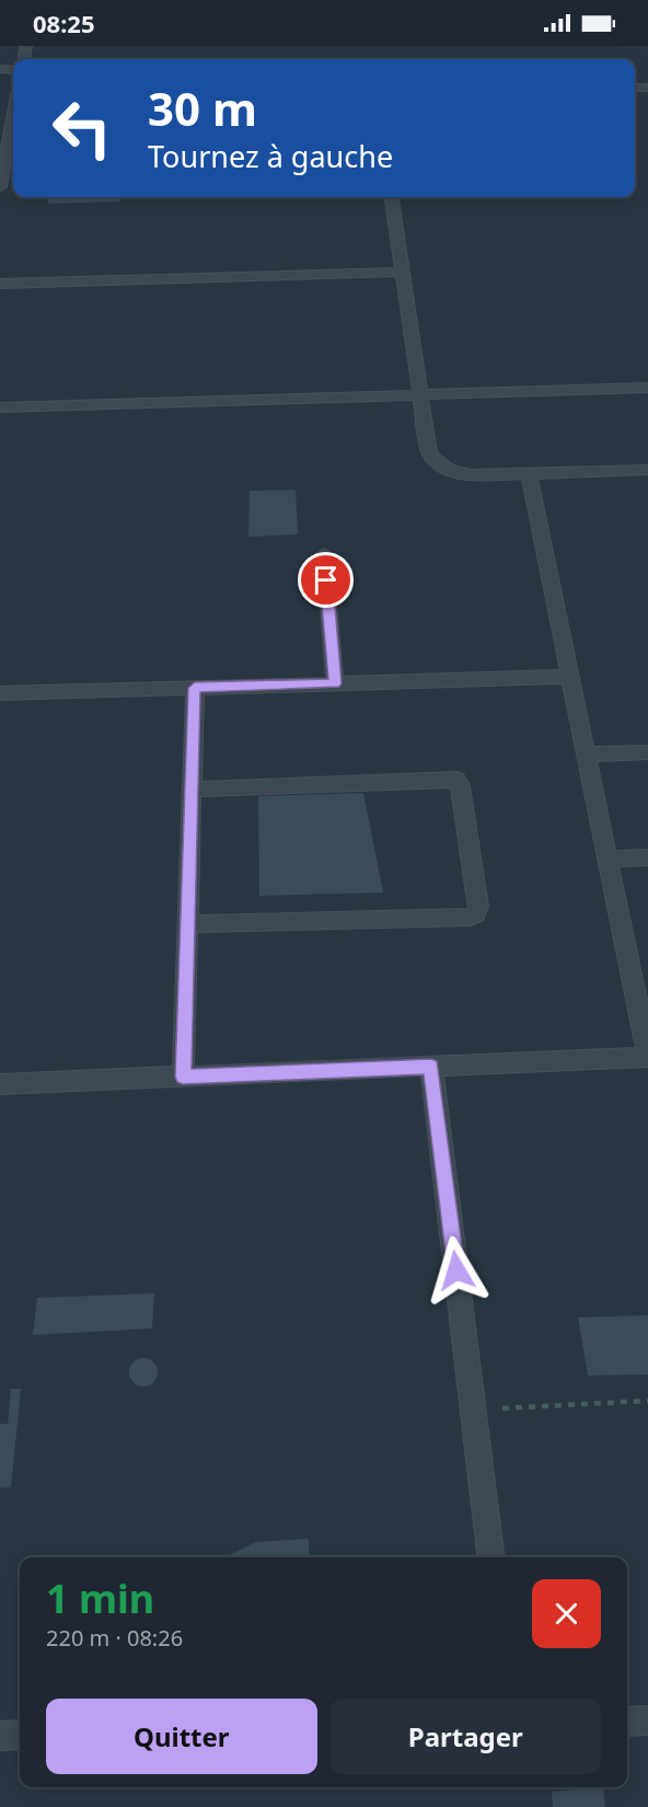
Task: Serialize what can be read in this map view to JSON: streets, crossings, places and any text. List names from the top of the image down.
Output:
{
  "page": {
    "status": "08:25",
    "turn": ["30 m", "Tournez à gauche"],
    "heading": ["1 min", "220 m · 08:26"],
    "buttons": ["Quitter", "Partager"]
  }
}
